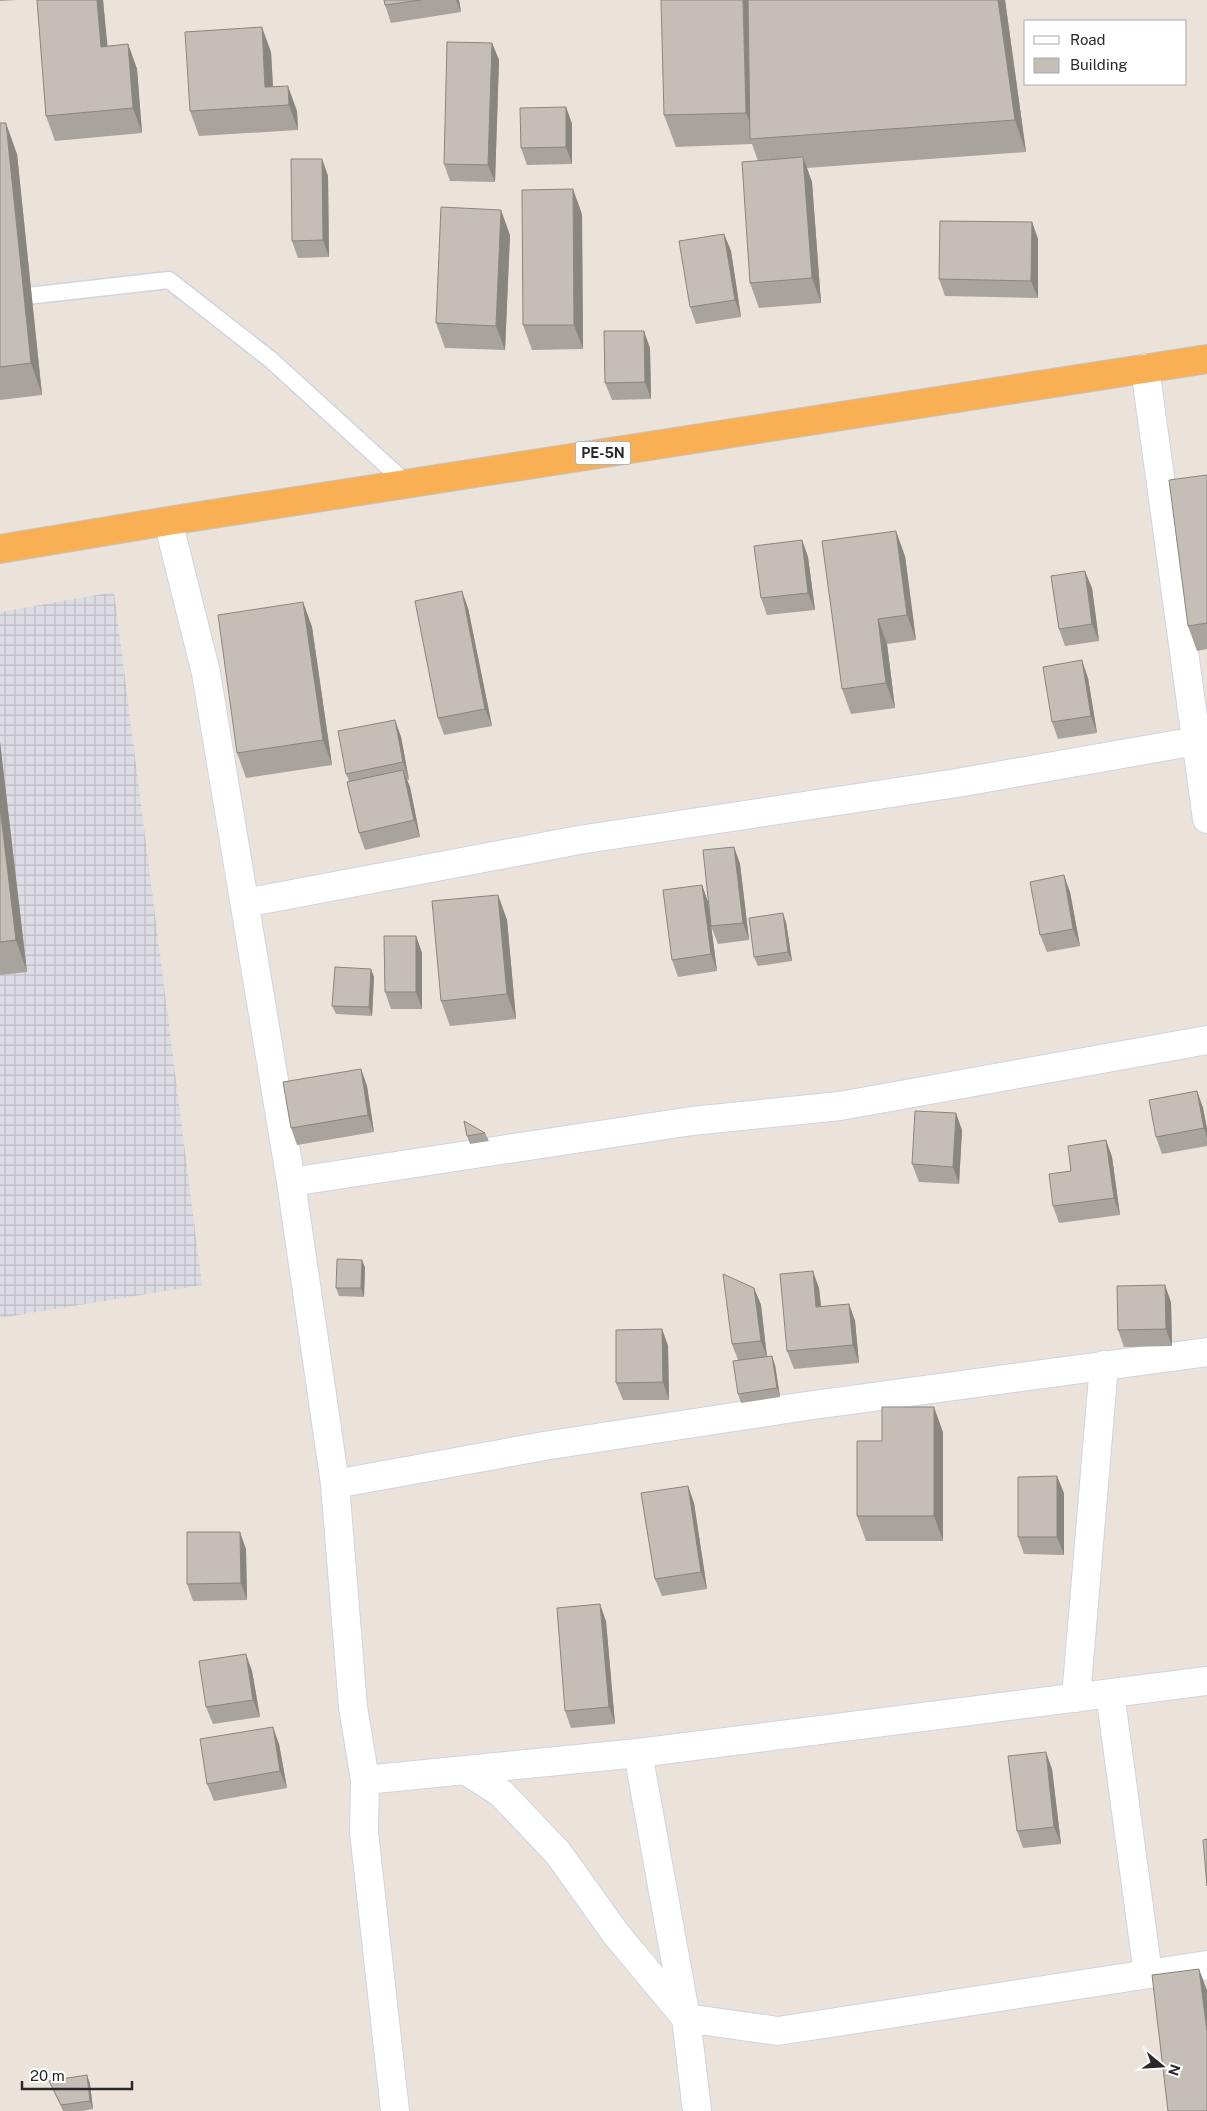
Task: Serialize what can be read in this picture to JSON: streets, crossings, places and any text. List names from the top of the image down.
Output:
{
  "streets": {
    "highway": ["PE-5N"]
  },
  "legend": ["Road", "Building"],
  "scale_bar": "20 m",
  "north": "right"
}
